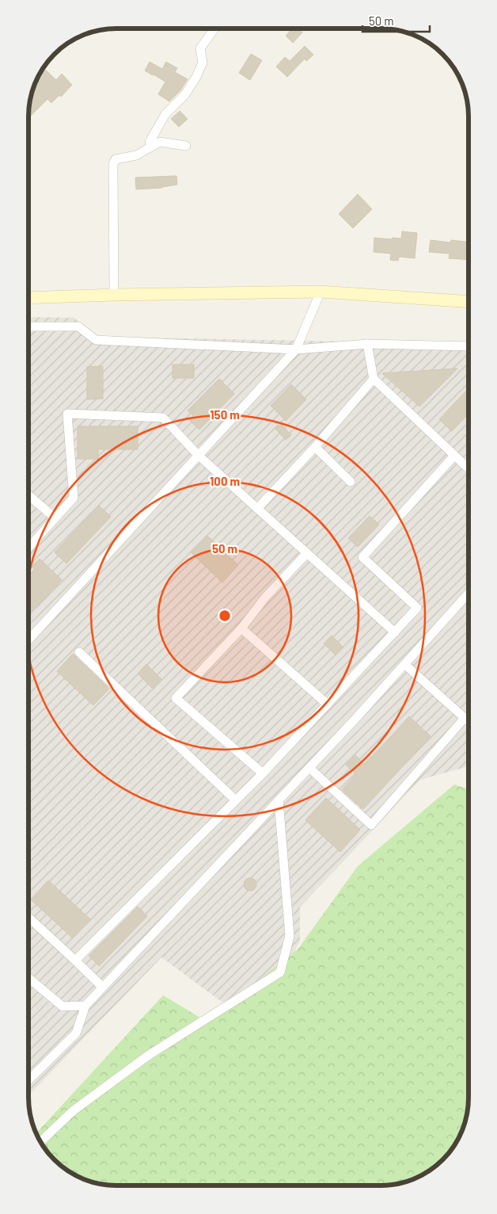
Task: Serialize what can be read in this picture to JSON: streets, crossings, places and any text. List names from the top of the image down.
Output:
{
  "scale_bar": "50 m",
  "rings": ["150 m", "100 m", "50 m"]
}
